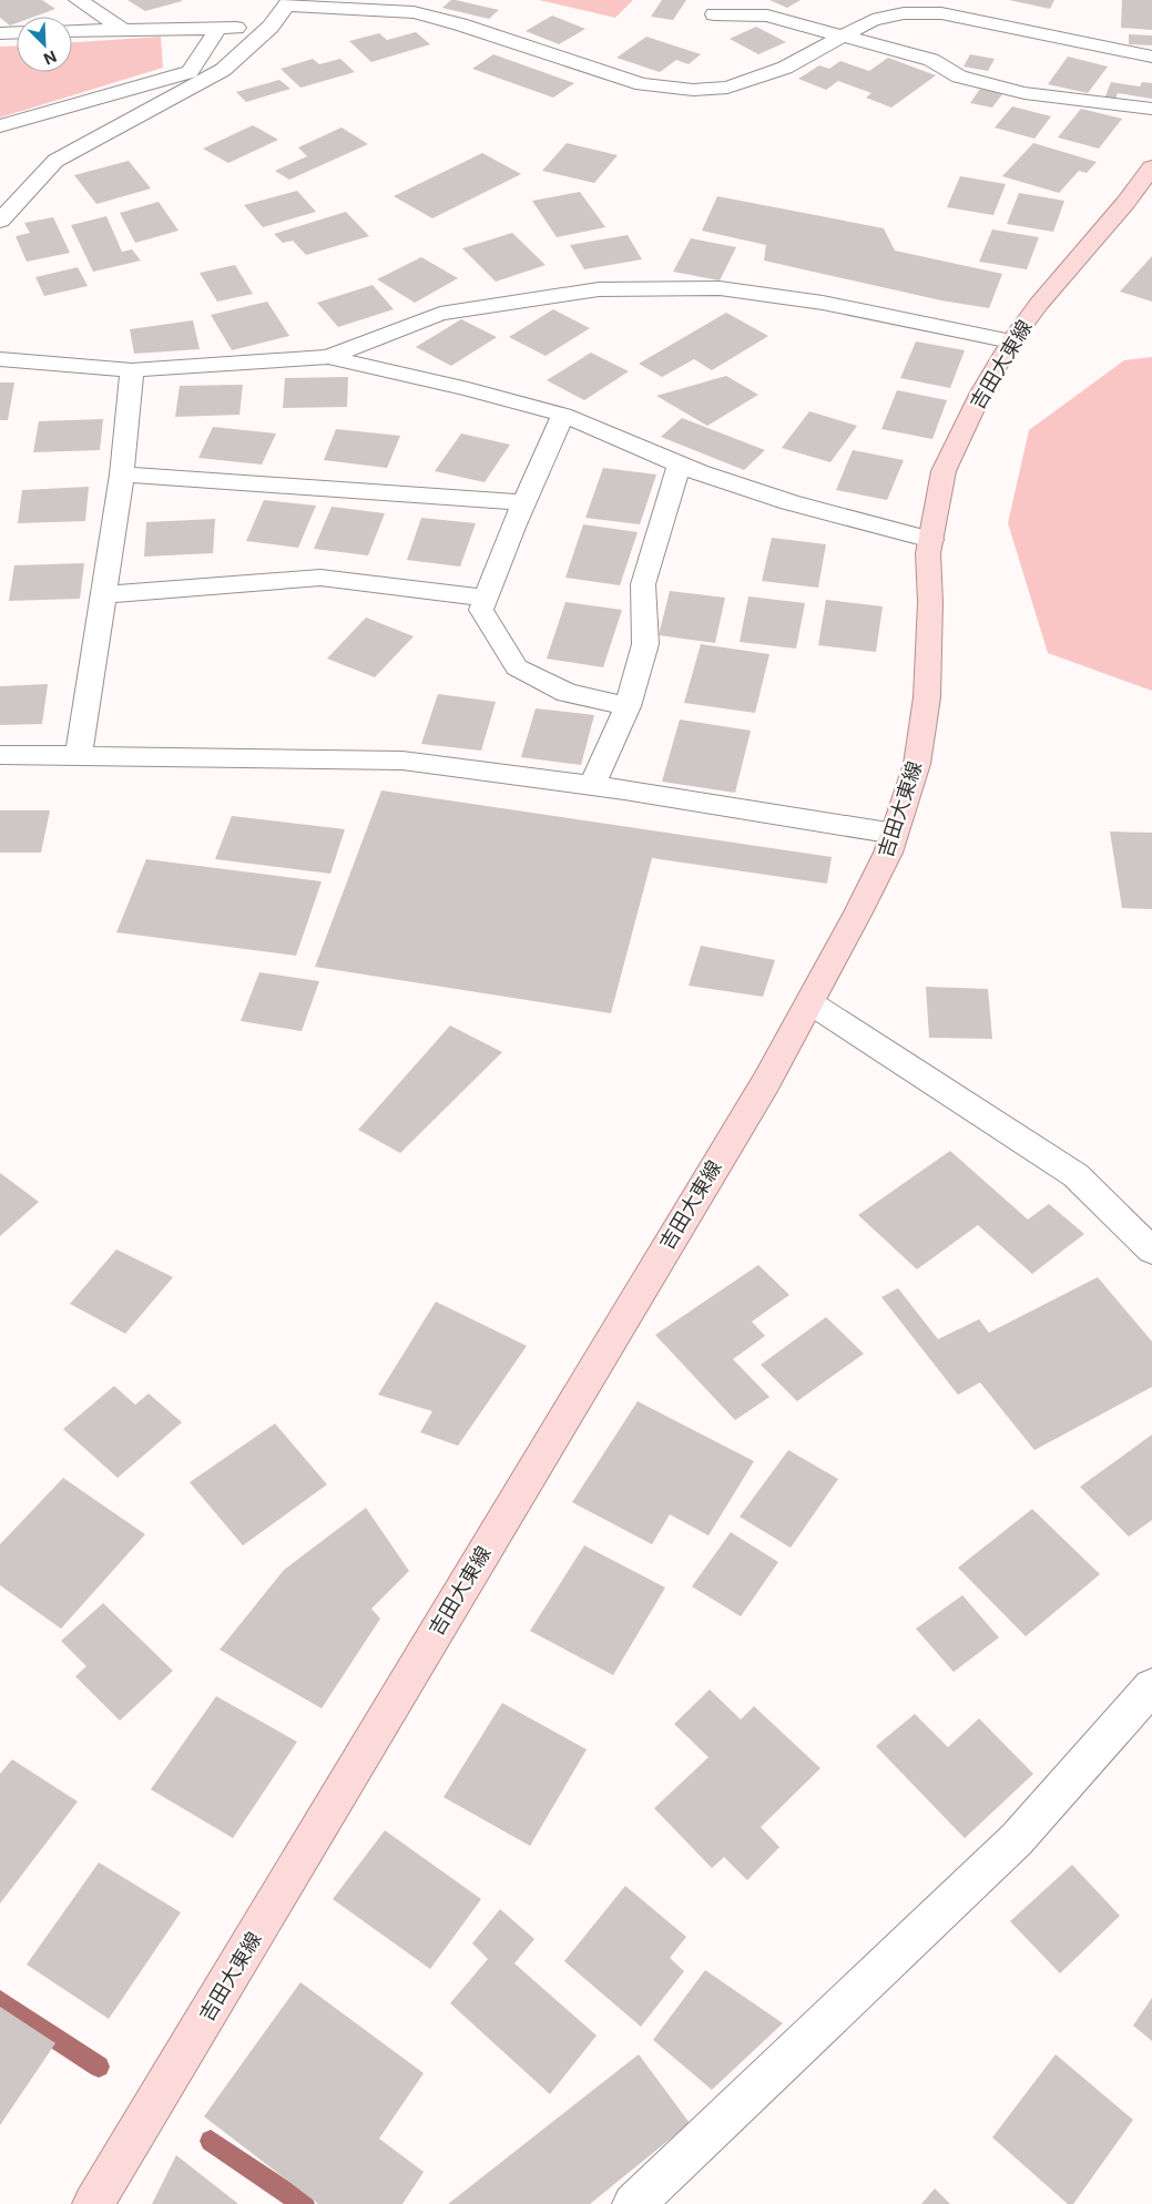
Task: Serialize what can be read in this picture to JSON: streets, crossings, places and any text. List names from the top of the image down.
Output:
{
  "streets": {
    "main road": ["吉田大東線"]
  },
  "north": "bottom right"
}
